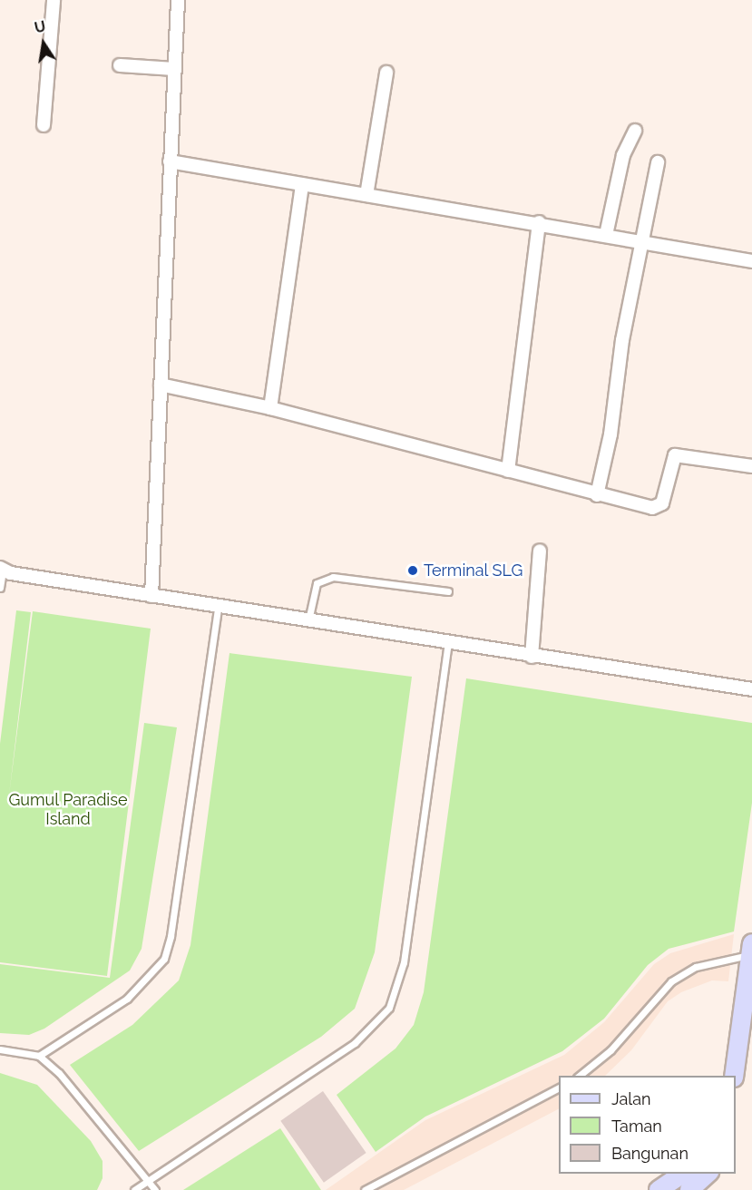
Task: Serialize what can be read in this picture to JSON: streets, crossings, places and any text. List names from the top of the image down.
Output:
{
  "parks": ["Gumul Paradise Island"],
  "places": ["Terminal SLG"],
  "legend": ["Jalan", "Taman", "Bangunan"],
  "north": "top"
}
